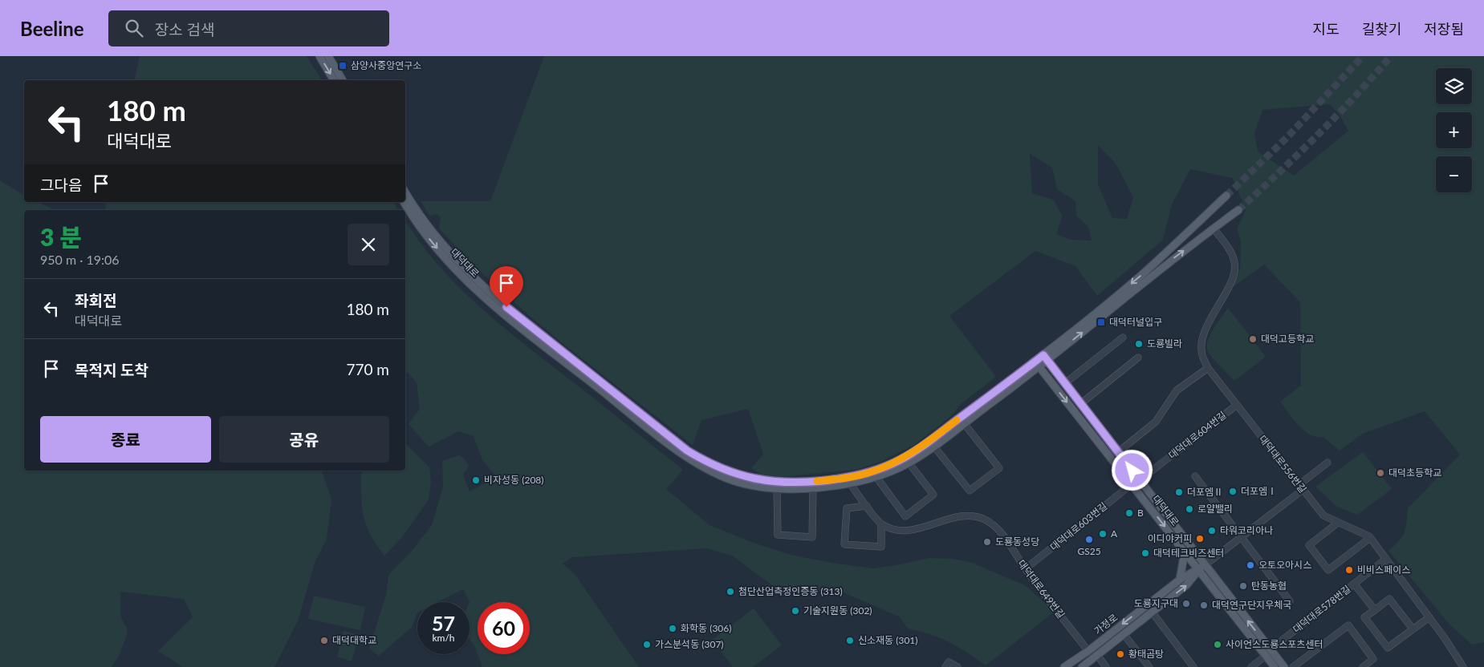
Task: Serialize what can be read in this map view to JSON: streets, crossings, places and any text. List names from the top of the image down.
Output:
{
  "streets": {
    "main road": ["대덕대로", "가정로"],
    "street": [
      "대덕대로604번길",
      "대덕대로556번길",
      "대덕대로603번길",
      "대덕대로649번길",
      "대덕대로578번길"
    ]
  },
  "crossings": [
    ["대덕대로", "대덕대로604번길"],
    ["대덕대로", "대덕대로603번길"],
    ["대덕대로", "대덕대로578번길"],
    ["대덕대로", "가정로"],
    ["대덕대로604번길", "대덕대로556번길"],
    ["대덕대로556번길", "대덕대로578번길"],
    ["대덕대로603번길", "대덕대로649번길"],
    ["대덕대로649번길", "가정로"]
  ],
  "places": {
    "transit": ["삼양사중앙연구소", "대덕터널입구"],
    "other": [
      "대덕고등학교",
      "도룡빌라",
      "대덕초등학교",
      "비자성동 (208)",
      "더포엠Ⅰ",
      "더포엠Ⅱ",
      "로얄밸리",
      "B",
      "타워코리아나",
      "A",
      "이디야커피",
      "GS25",
      "도룡동성당",
      "대덕테크비즈센터",
      "오토오아시스",
      "비비스페이스",
      "탄동농협",
      "첨단산업측정인증동 (313)",
      "도룡지구대",
      "대덕연구단지우체국",
      "기술지원동 (302)",
      "화학동 (306)",
      "대덕대학교",
      "신소재동 (301)",
      "가스분석동 (307)",
      "사이언스도룡스포츠센터",
      "황태곰탕"
    ]
  },
  "page": {
    "header": "Beeline",
    "search": "장소 검색",
    "nav": ["지도", "길찾기", "저장됨"],
    "map_buttons": ["+", "−"],
    "turn": ["180 m", "대덕대로"],
    "then": "그다음",
    "heading": ["3 분", "950 m · 19:06"],
    "list": [
      {
        "name": "좌회전",
        "note": "대덕대로",
        "value": "180 m"
      },
      {
        "name": "목적지 도착",
        "value": "770 m"
      }
    ],
    "buttons": ["종료", "공유"],
    "speed": "57 km/h",
    "limit": "60"
  }
}
